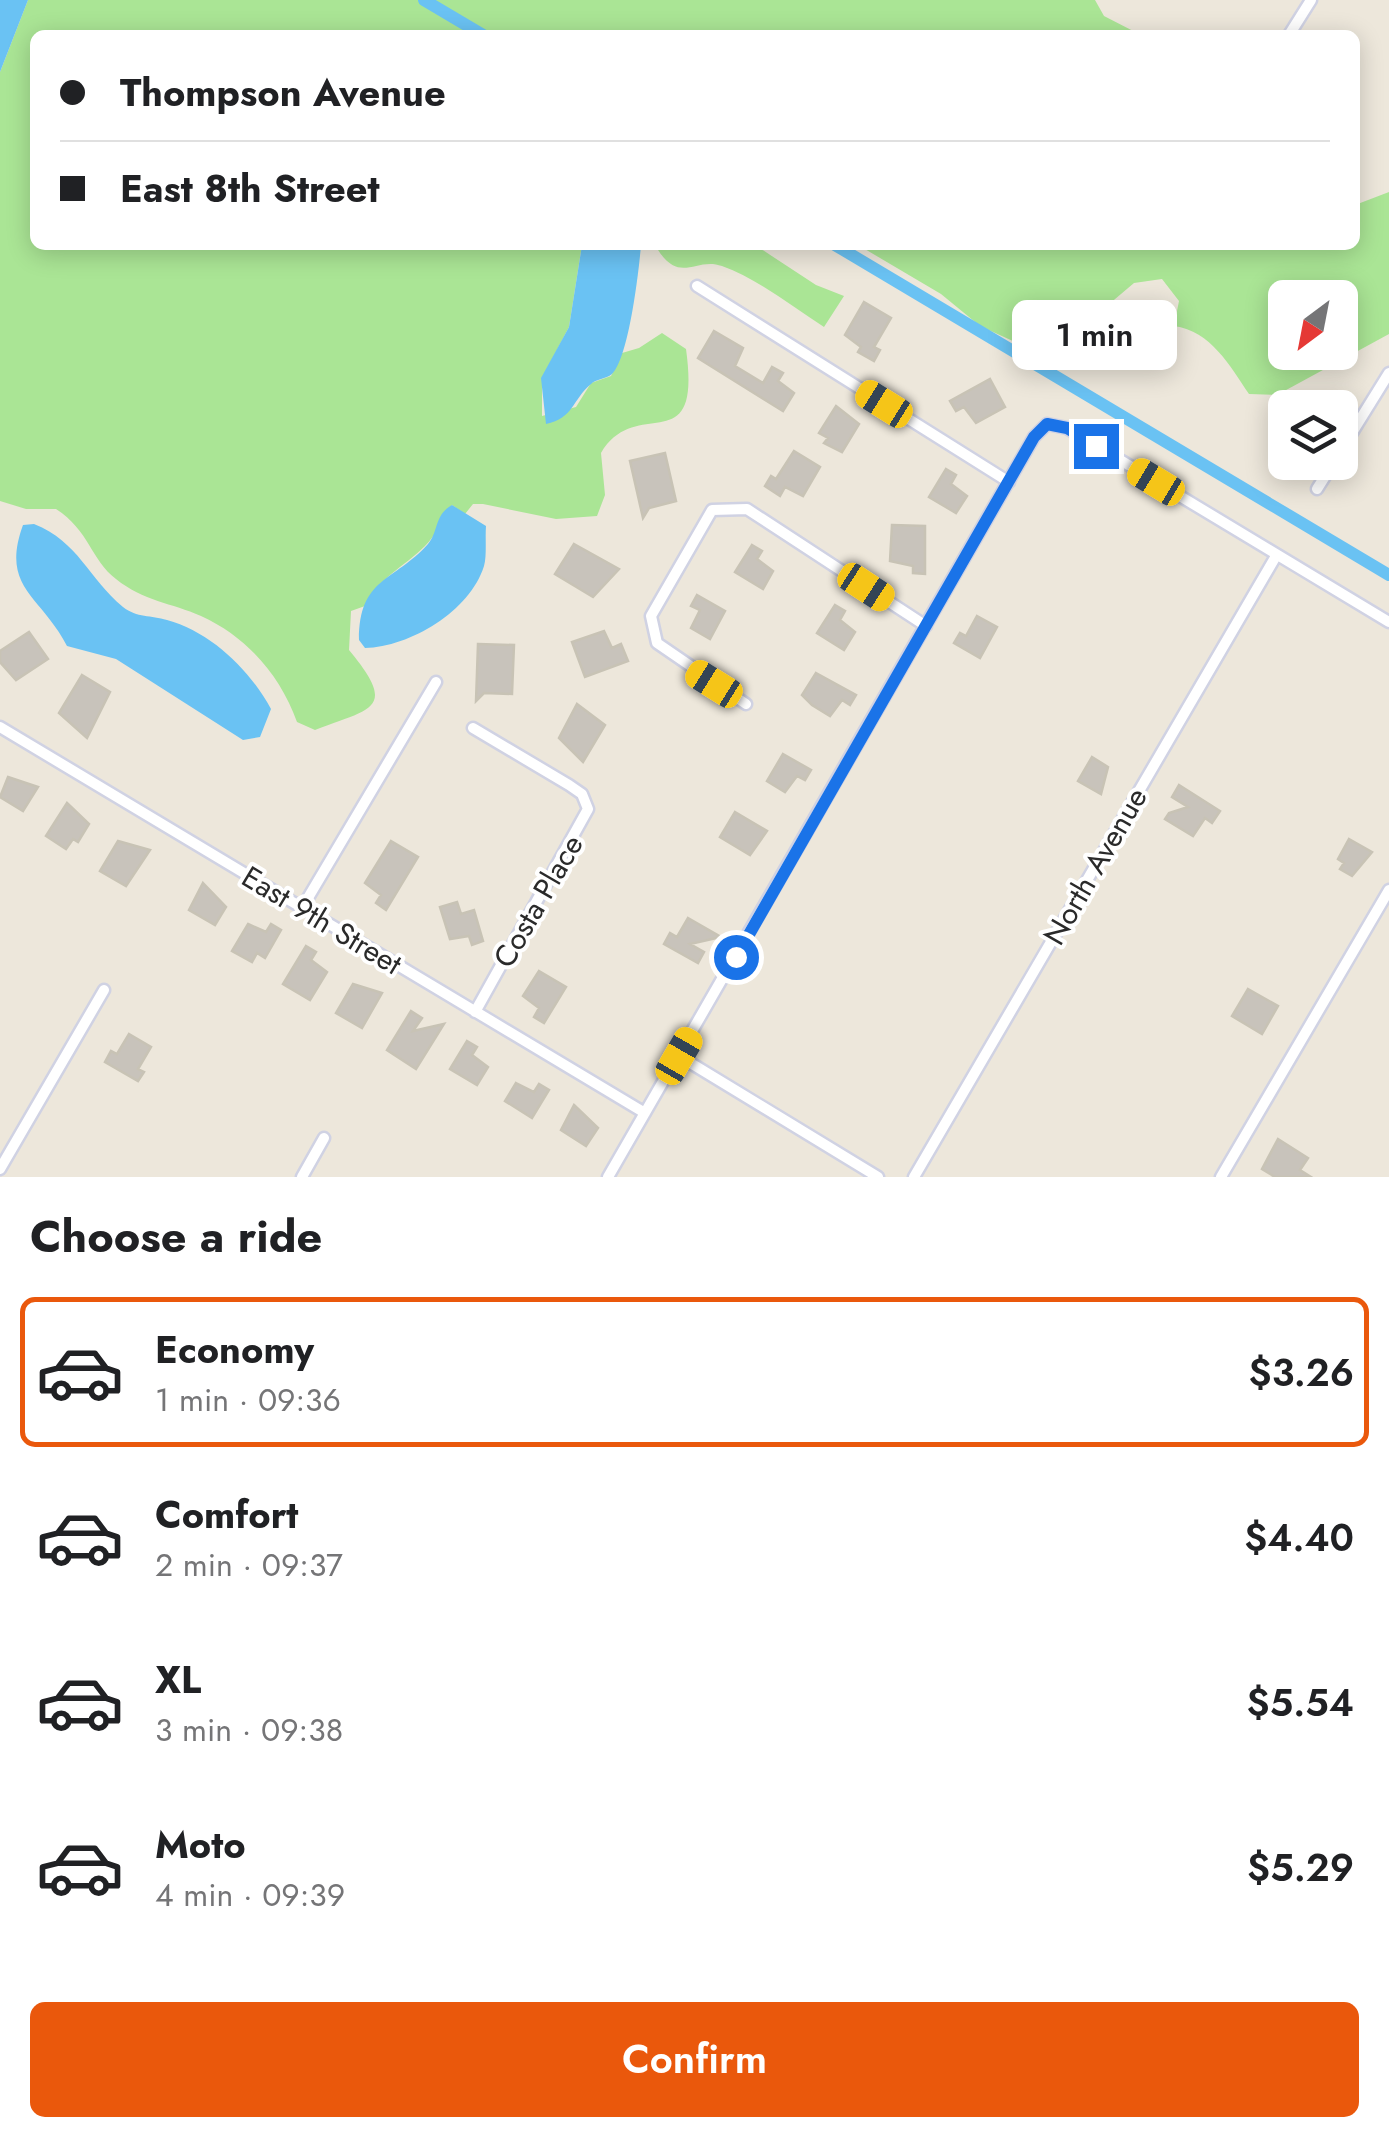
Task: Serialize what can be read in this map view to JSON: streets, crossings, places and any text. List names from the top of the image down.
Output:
{
  "streets": {
    "street": ["North Avenue", "Costa Place", "East 9th Street"]
  },
  "crossings": [
    ["Costa Place", "East 9th Street"]
  ],
  "north": "bottom left",
  "page": {
    "banner": ["Thompson Avenue", "East 8th Street"],
    "bubble": "1 min",
    "heading": "Choose a ride",
    "list": [
      {
        "name": "Economy",
        "note": "1 min · 09:36",
        "value": "$3.26"
      },
      {
        "name": "Comfort",
        "note": "2 min · 09:37",
        "value": "$4.40"
      },
      {
        "name": "XL",
        "note": "3 min · 09:38",
        "value": "$5.54"
      },
      {
        "name": "Moto",
        "note": "4 min · 09:39",
        "value": "$5.29"
      }
    ],
    "buttons": "Confirm"
  }
}
